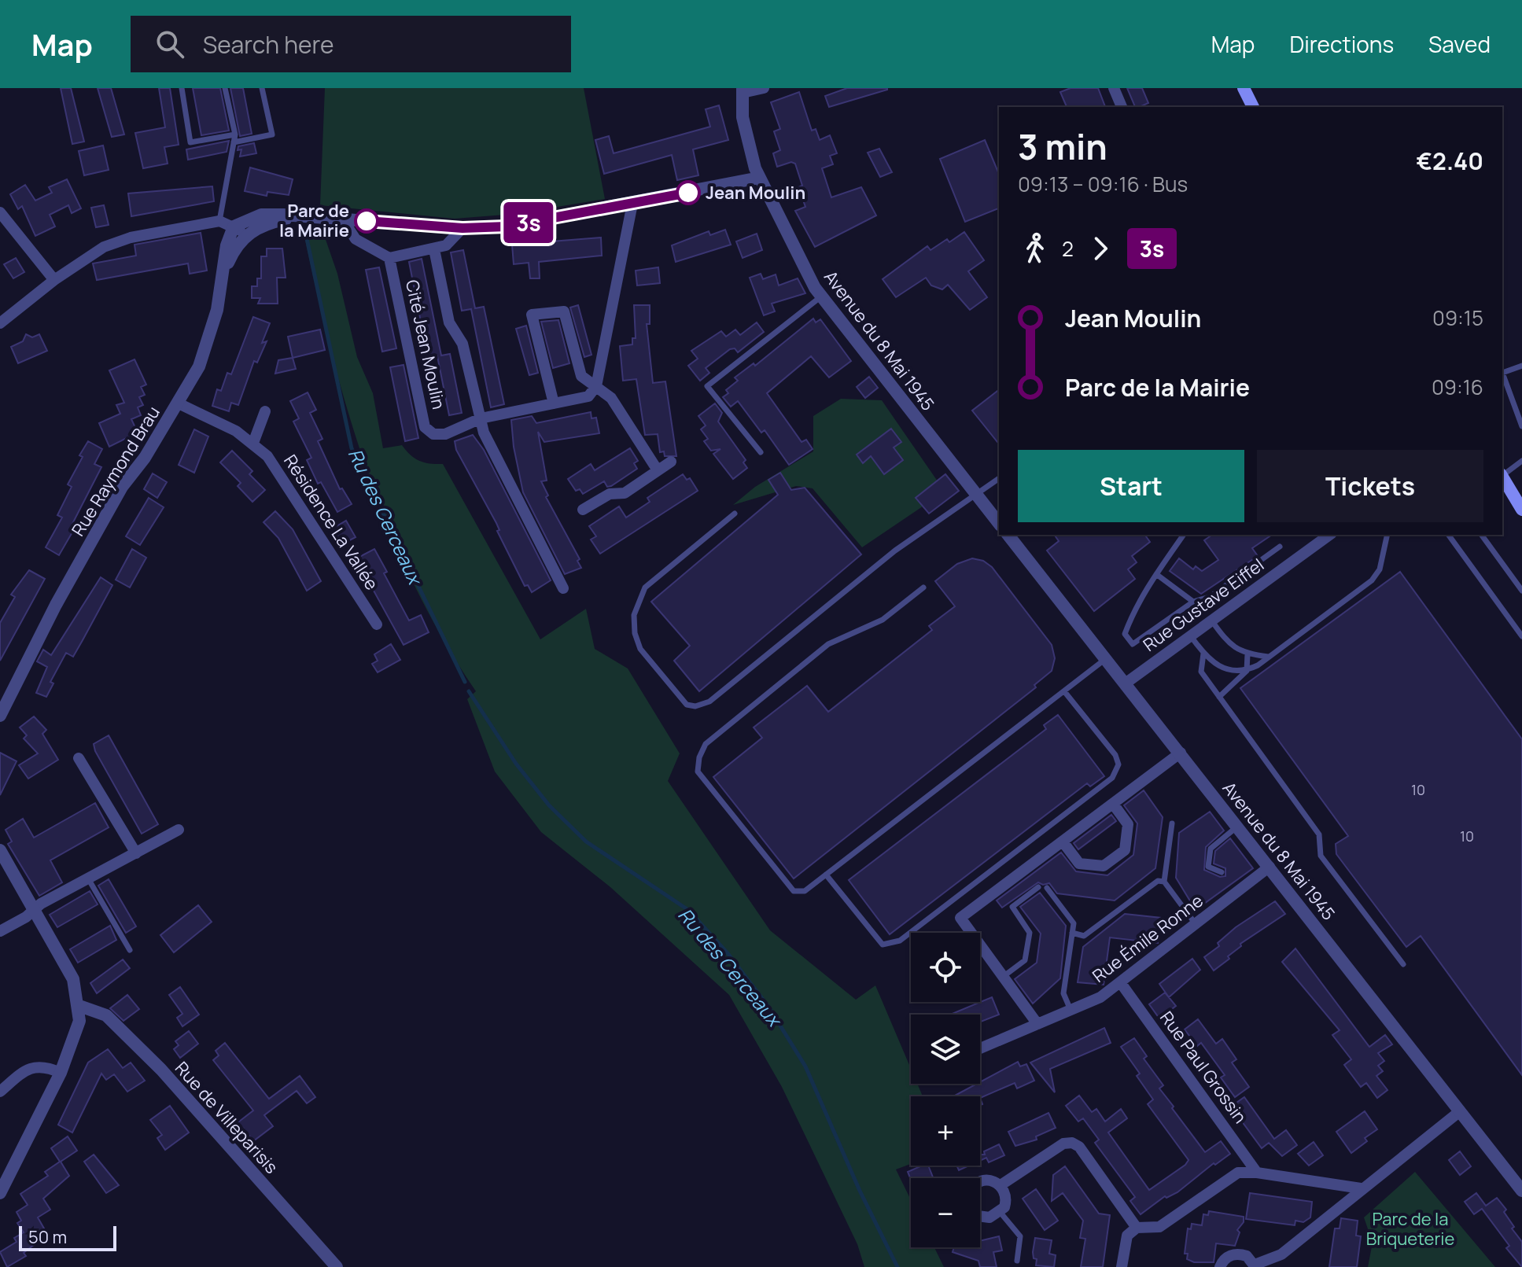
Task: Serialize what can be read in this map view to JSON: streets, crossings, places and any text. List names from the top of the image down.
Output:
{
  "streets": {
    "street": [
      "Avenue du 8 Mai 1945",
      "Cité Jean Moulin",
      "Rue Raymond Brau",
      "Résidence La Vallée",
      "Rue Gustave Eiffel",
      "Rue Émile Ronne",
      "Rue Paul Grossin",
      "Rue de Villeparisis"
    ]
  },
  "crossings": [
    ["Avenue du 8 Mai 1945", "Rue Gustave Eiffel"],
    ["Avenue du 8 Mai 1945", "Rue Émile Ronne"],
    ["Rue Raymond Brau", "Résidence La Vallée"],
    ["Rue Émile Ronne", "Rue Paul Grossin"]
  ],
  "water": ["Ru des Cerceaux"],
  "parks": ["Parc de la Briqueterie"],
  "places": ["Jean Moulin", "Parc de la Mairie"],
  "lines": ["bus line 3s"],
  "house_numbers": ["10", "10"],
  "scale_bar": "50 m",
  "page": {
    "header": "Map",
    "search": "Search here",
    "nav": ["Map", "Directions", "Saved"],
    "on_map": "3s",
    "heading": ["3 min", "09:13 – 09:16 · Bus", "€2.40"],
    "legs": ["2", "3s"],
    "list": [
      {
        "name": "Jean Moulin",
        "value": "09:15"
      },
      {
        "name": "Parc de la Mairie",
        "value": "09:16"
      }
    ],
    "buttons": ["Start", "Tickets"],
    "map_buttons": ["+", "−"],
    "scale": "50 m"
  }
}
